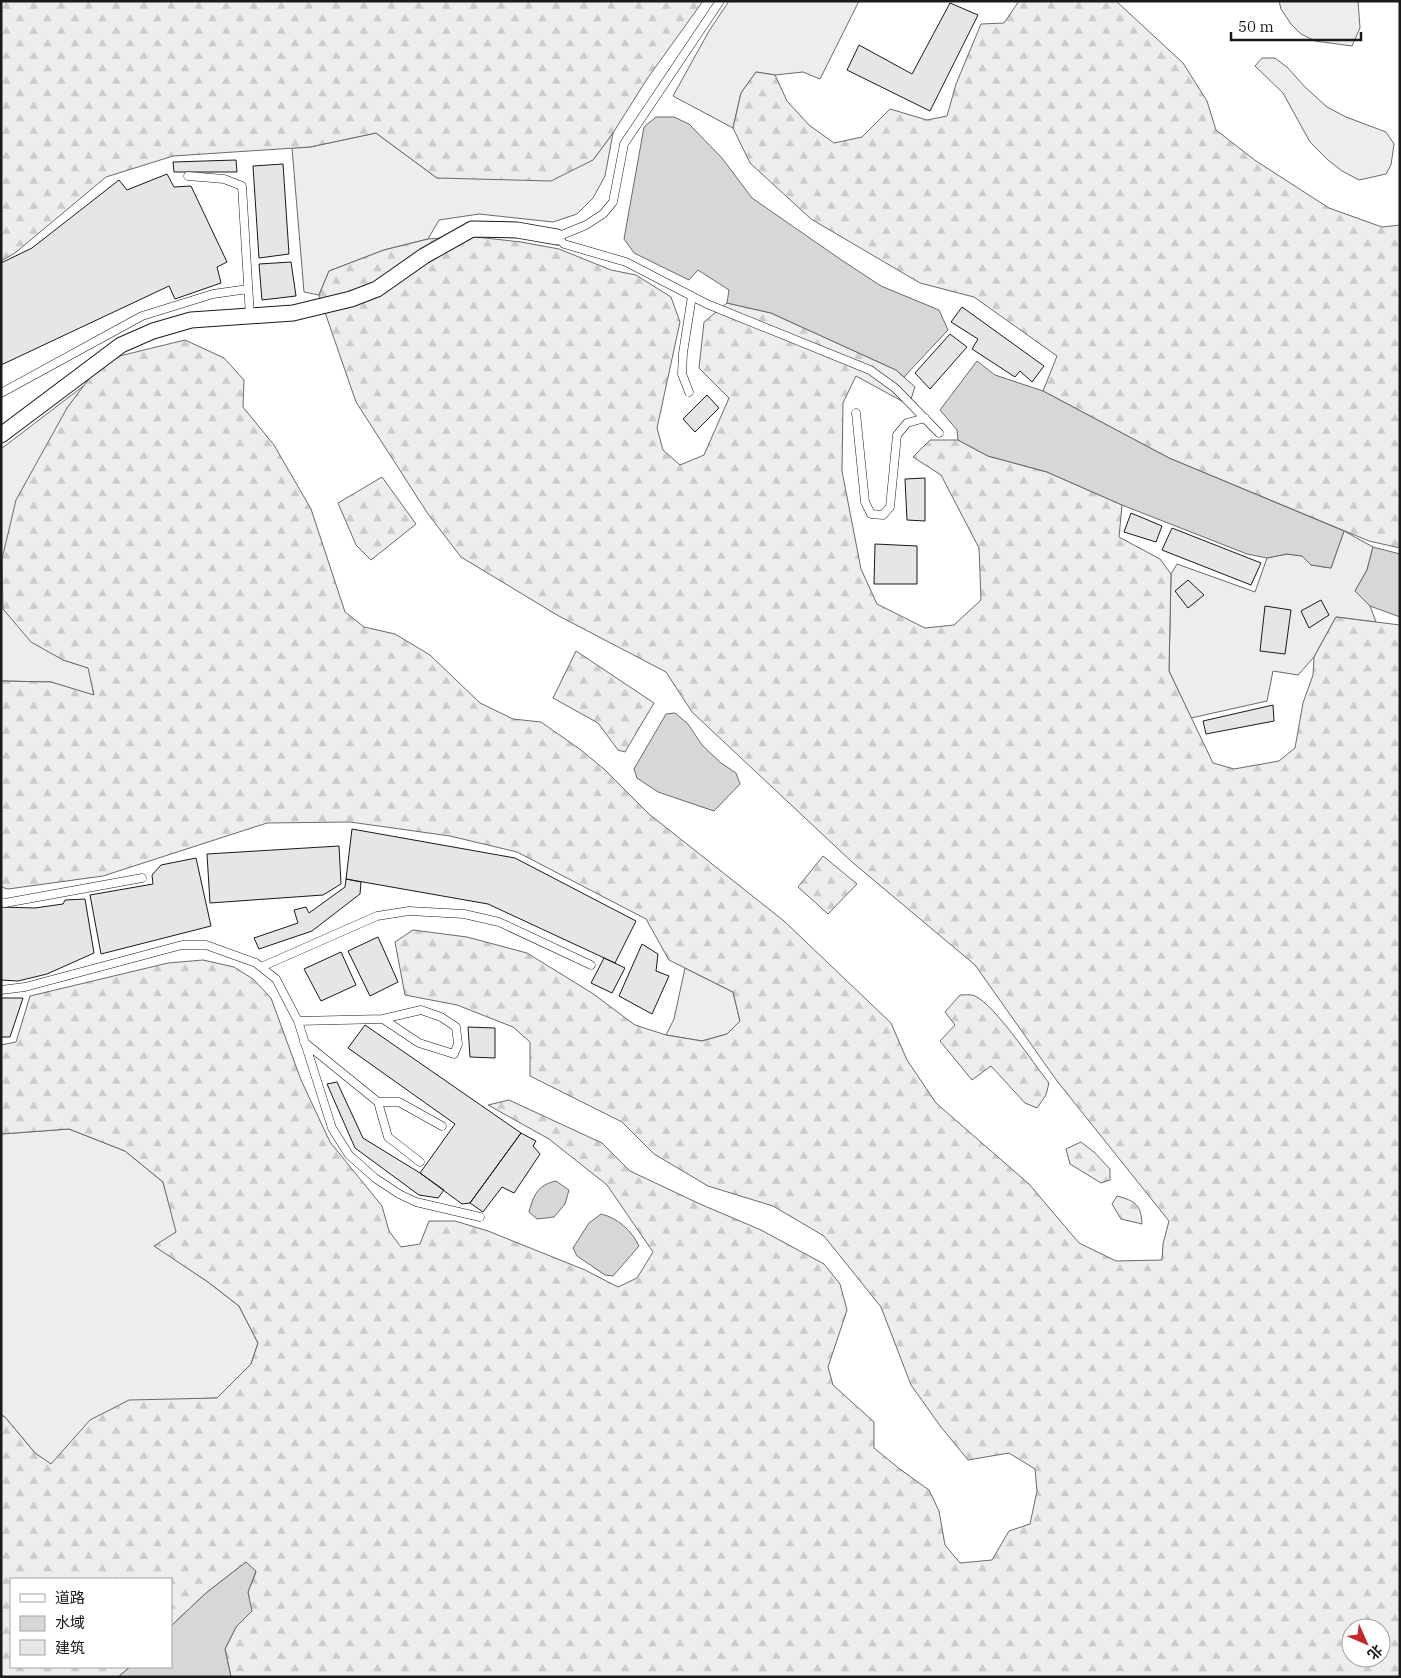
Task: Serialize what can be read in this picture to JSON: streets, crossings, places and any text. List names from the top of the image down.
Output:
{
  "legend": ["道路", "水域", "建筑"],
  "scale_bar": "50 m",
  "north": "bottom right"
}
